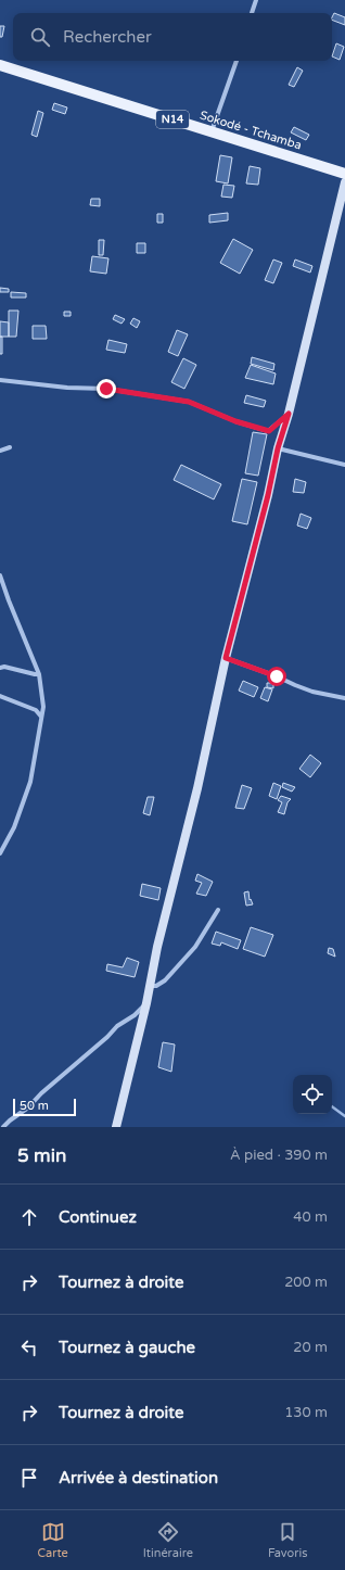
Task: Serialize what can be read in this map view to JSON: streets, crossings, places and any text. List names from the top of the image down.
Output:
{
  "streets": {
    "main road": ["N14", "Sokodé - Tchamba"]
  },
  "scale_bar": "50 m",
  "page": {
    "search": "Rechercher",
    "scale": "50 m",
    "heading": ["5 min", "À pied · 390 m"],
    "list": [
      ["Continuez", "40 m"],
      ["Tournez à droite", "200 m"],
      ["Tournez à gauche", "20 m"],
      ["Tournez à droite", "130 m"],
      "Arrivée à destination"
    ],
    "nav": ["Carte", "Itinéraire", "Favoris"]
  }
}
